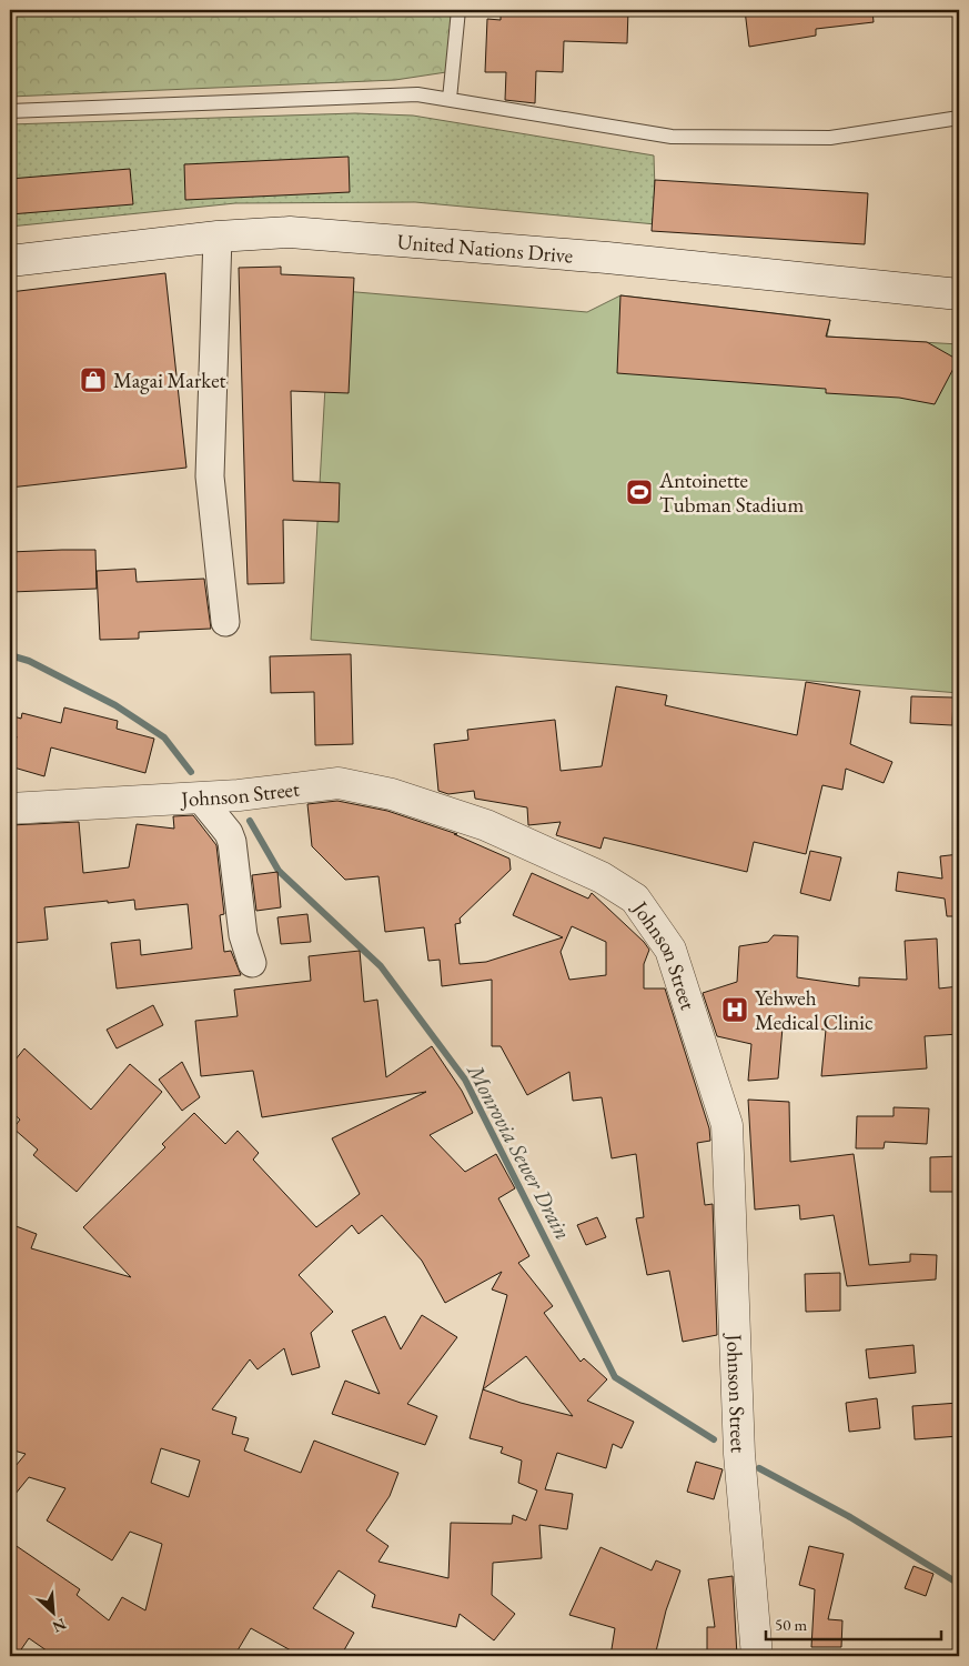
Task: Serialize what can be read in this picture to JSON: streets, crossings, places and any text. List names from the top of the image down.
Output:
{
  "streets": {
    "street": ["United Nations Drive", "Johnson Street"]
  },
  "water": ["Monrovia Sewer Drain"],
  "places": {
    "shop": ["Magai Market"],
    "sports": ["Antoinette Tubman Stadium"],
    "hospital": ["Yehweh Medical Clinic"]
  },
  "scale_bar": "50 m",
  "north": "bottom right"
}
